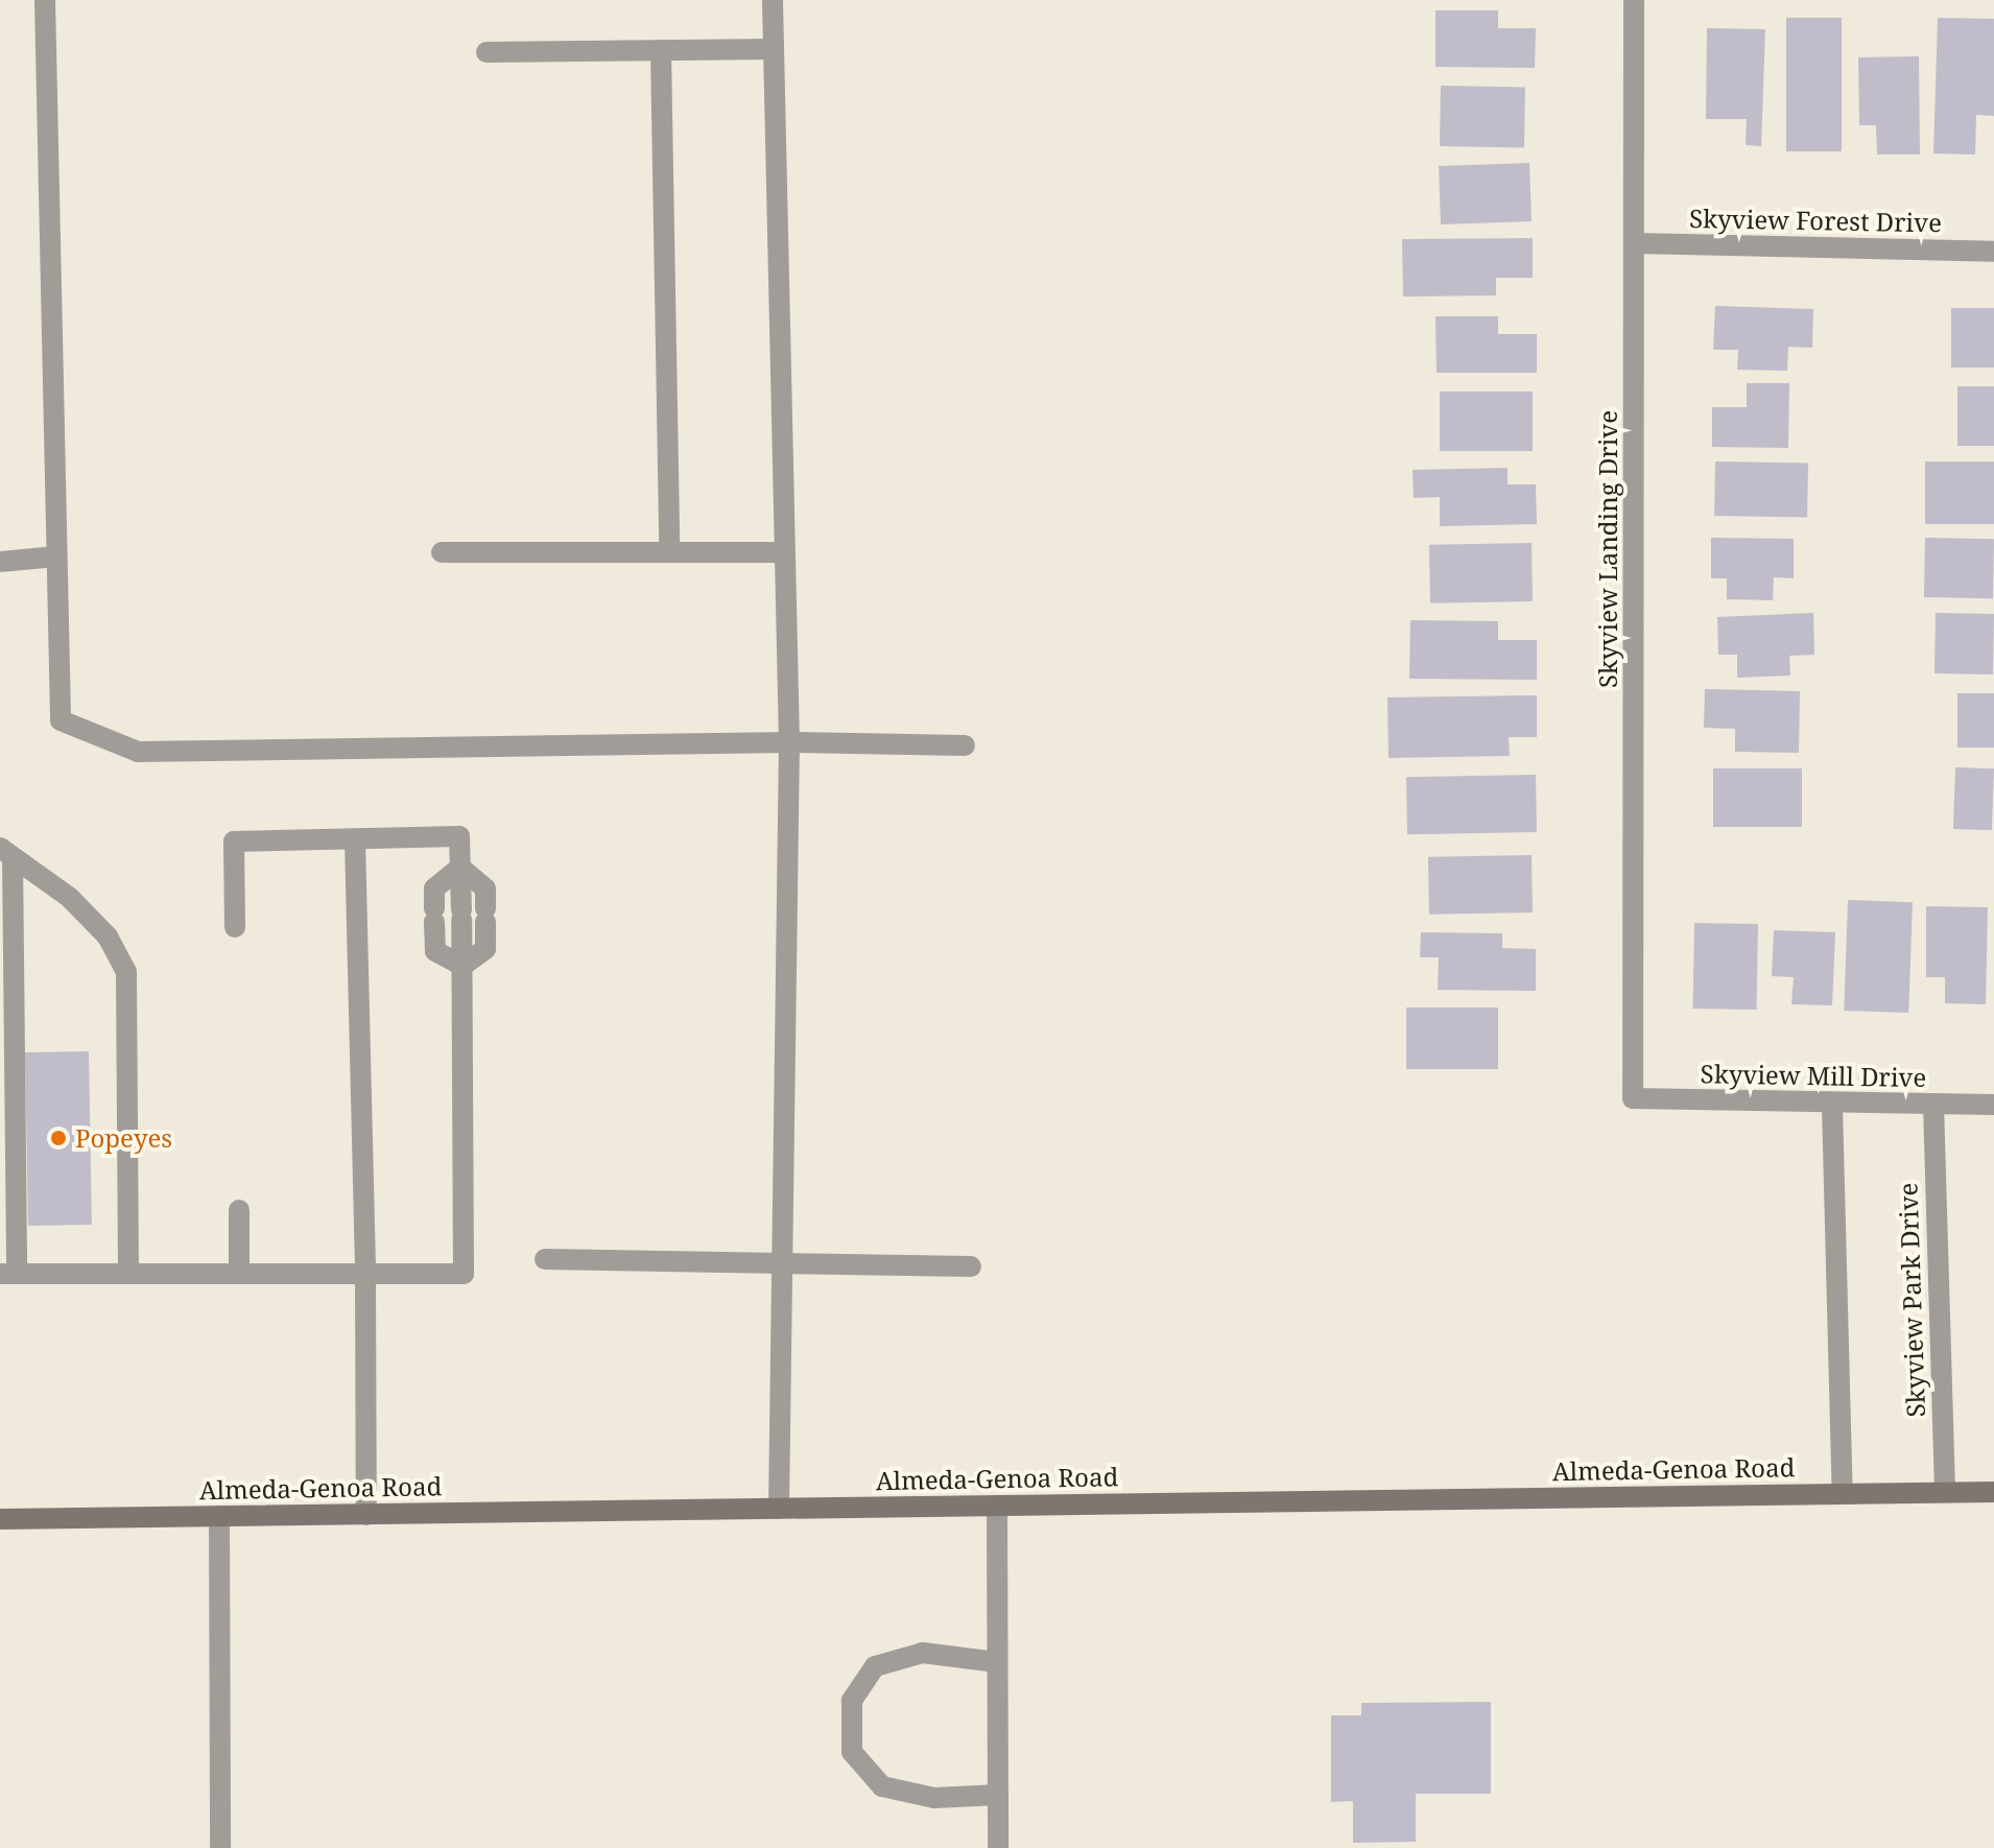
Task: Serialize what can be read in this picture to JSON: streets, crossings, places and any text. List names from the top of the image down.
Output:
{
  "streets": {
    "main road": ["Almeda-Genoa Road"],
    "street": [
      "Skyview Forest Drive",
      "Skyview Landing Drive",
      "Skyview Mill Drive",
      "Skyview Park Drive"
    ]
  },
  "crossings": [
    ["Skyview Forest Drive", "Skyview Landing Drive"],
    ["Skyview Landing Drive", "Skyview Mill Drive"],
    ["Skyview Mill Drive", "Skyview Park Drive"],
    ["Skyview Park Drive", "Almeda-Genoa Road"]
  ],
  "places": ["Popeyes"]
}
